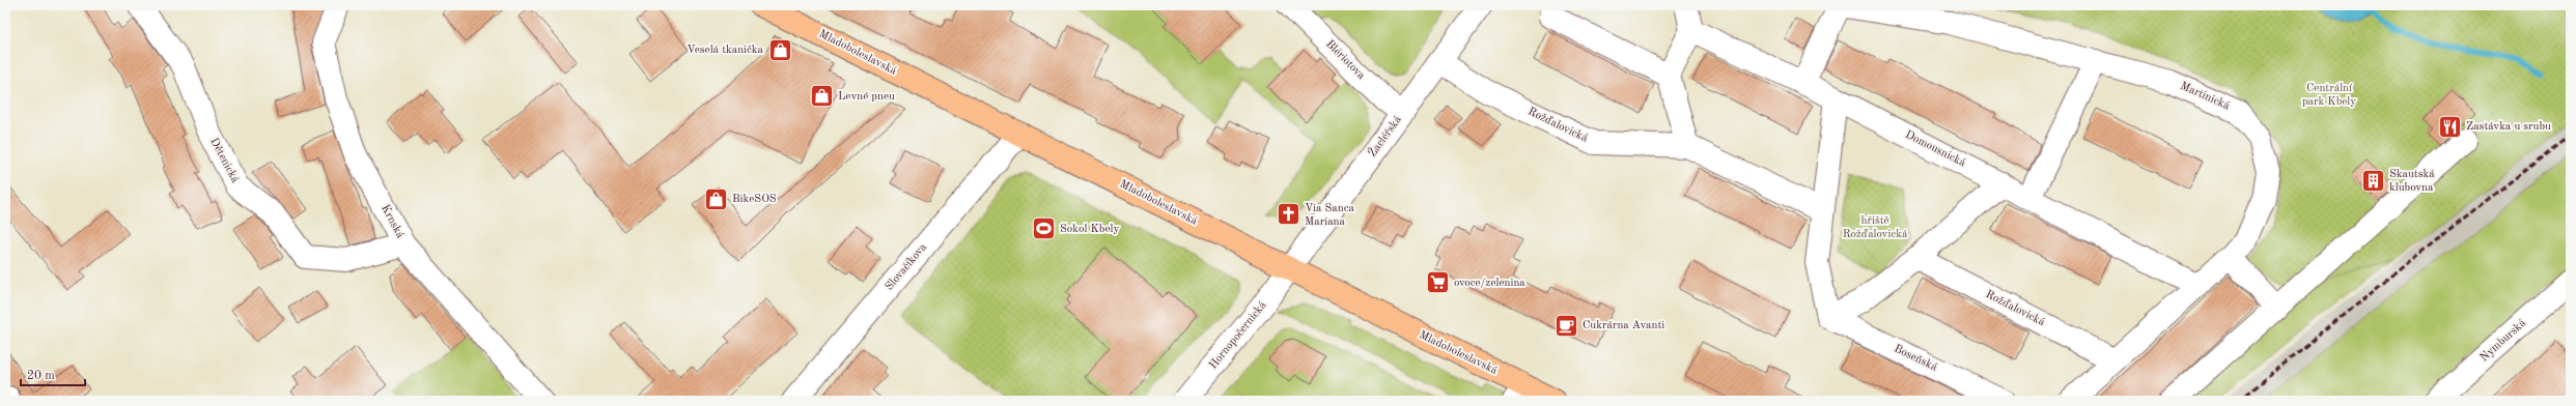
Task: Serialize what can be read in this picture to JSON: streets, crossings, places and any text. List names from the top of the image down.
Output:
{
  "streets": {
    "main road": ["Mladoboleslavská"],
    "street": [
      "Blériotova",
      "Martinická",
      "Rožďalovická",
      "Žacléřská",
      "Domousnická",
      "Dětenická",
      "Krnská",
      "Slovačíkova",
      "Hornopočernická",
      "Nymburská",
      "Boseňská"
    ]
  },
  "crossings": [
    ["Mladoboleslavská", "Žacléřská"],
    ["Mladoboleslavská", "Slovačíkova"],
    ["Mladoboleslavská", "Hornopočernická"],
    ["Blériotova", "Žacléřská"],
    ["Martinická", "Rožďalovická"],
    ["Martinická", "Domousnická"],
    ["Rožďalovická", "Žacléřská"],
    ["Žacléřská", "Hornopočernická"],
    ["Dětenická", "Krnská"]
  ],
  "parks": ["Centrální park Kbely", "hřiště Rožďalovická"],
  "places": {
    "shop": ["Veselá tkanička", "Levné pneu", "BikeSOS"],
    "restaurant": ["Zastávka u srubu"],
    "building": ["Skautská klubovna"],
    "church": ["Via Sanca Mariana"],
    "sports": ["Sokol Kbely"],
    "supermarket": ["ovoce/zelenina"],
    "cafe": ["Cukrárna Avanti"]
  },
  "scale_bar": "20 m"
}
